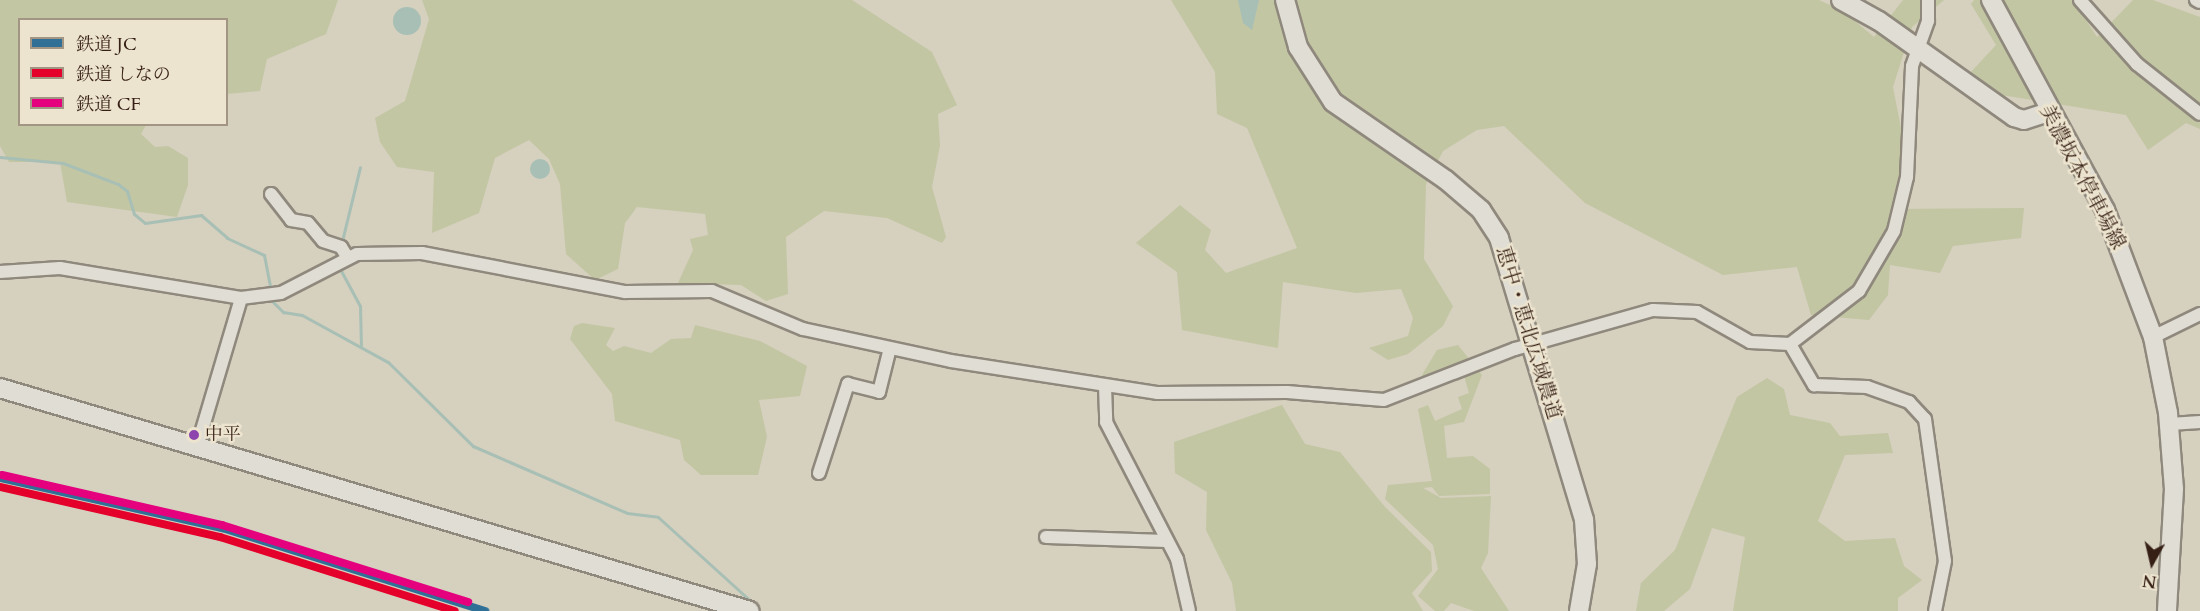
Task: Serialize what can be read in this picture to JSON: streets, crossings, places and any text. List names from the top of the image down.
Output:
{
  "streets": {
    "street": ["美濃坂本停車場線", "恵中・恵北広域農道"]
  },
  "places": ["中平"],
  "lines": ["rail line CF", "rail line JC", "rail line しなの"],
  "legend": ["鉄道 JC", "鉄道 しなの", "鉄道 CF"],
  "north": "bottom"
}
